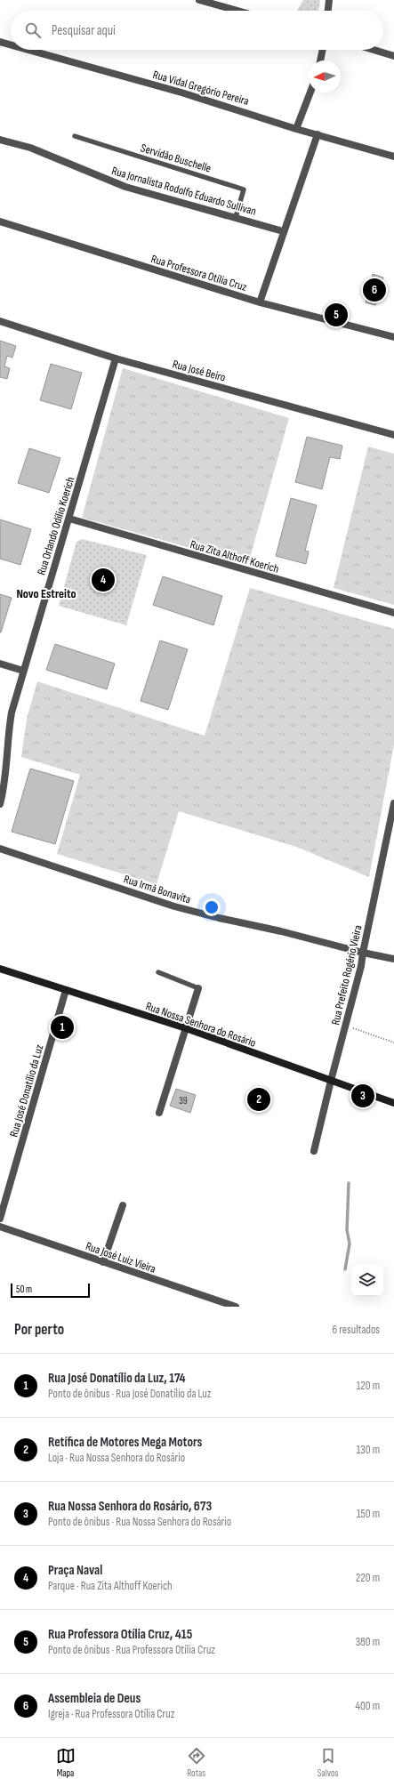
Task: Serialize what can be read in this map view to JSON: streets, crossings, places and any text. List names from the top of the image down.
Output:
{
  "streets": {
    "main road": ["Rua Nossa Senhora do Rosário"],
    "street": [
      "Rua Vidal Gregório Pereira",
      "Rua Jornalista Rodolfo Eduardo Sullivan",
      "Rua Professora Otília Cruz",
      "Rua José Beiro",
      "Rua Orlando Odílio Koerich",
      "Rua Zita Althoff Koerich",
      "Rua Irmã Bonavita",
      "Rua Prefeito Rogério Vieira",
      "Rua José Donatílio da Luz",
      "Rua José Luiz Vieira"
    ],
    "lane": ["Servidão Buschelle"]
  },
  "crossings": [
    ["Servidão Buschelle", "Rua Jornalista Rodolfo Eduardo Sullivan"],
    ["Rua José Beiro", "Rua Orlando Odílio Koerich"],
    ["Rua Orlando Odílio Koerich", "Rua Zita Althoff Koerich"],
    ["Rua Irmã Bonavita", "Rua Prefeito Rogério Vieira"],
    ["Rua Prefeito Rogério Vieira", "Rua Nossa Senhora do Rosário"],
    ["Rua Nossa Senhora do Rosário", "Rua José Donatílio da Luz"]
  ],
  "districts": ["Novo Estreito"],
  "house_numbers": ["39"],
  "scale_bar": "50 m",
  "north": "left",
  "page": {
    "search": "Pesquisar aqui",
    "pins": [
      "6",
      "5",
      "4",
      "1",
      "3",
      "2"
    ],
    "scale": "50 m",
    "heading": ["Por perto", "6 resultados"],
    "list": [
      {
        "mark": "1",
        "name": "Rua José Donatílio da Luz, 174",
        "note": "Ponto de ônibus · Rua José Donatílio da Luz",
        "value": "120 m"
      },
      {
        "mark": "2",
        "name": "Retífica de Motores Mega Motors",
        "note": "Loja · Rua Nossa Senhora do Rosário",
        "value": "130 m"
      },
      {
        "mark": "3",
        "name": "Rua Nossa Senhora do Rosário, 673",
        "note": "Ponto de ônibus · Rua Nossa Senhora do Rosário",
        "value": "150 m"
      },
      {
        "mark": "4",
        "name": "Praça Naval",
        "note": "Parque · Rua Zita Althoff Koerich",
        "value": "220 m"
      },
      {
        "mark": "5",
        "name": "Rua Professora Otília Cruz, 415",
        "note": "Ponto de ônibus · Rua Professora Otília Cruz",
        "value": "380 m"
      },
      {
        "mark": "6",
        "name": "Assembleia de Deus",
        "note": "Igreja · Rua Professora Otília Cruz",
        "value": "400 m"
      }
    ],
    "nav": ["Mapa", "Rotas", "Salvos"]
  }
}
